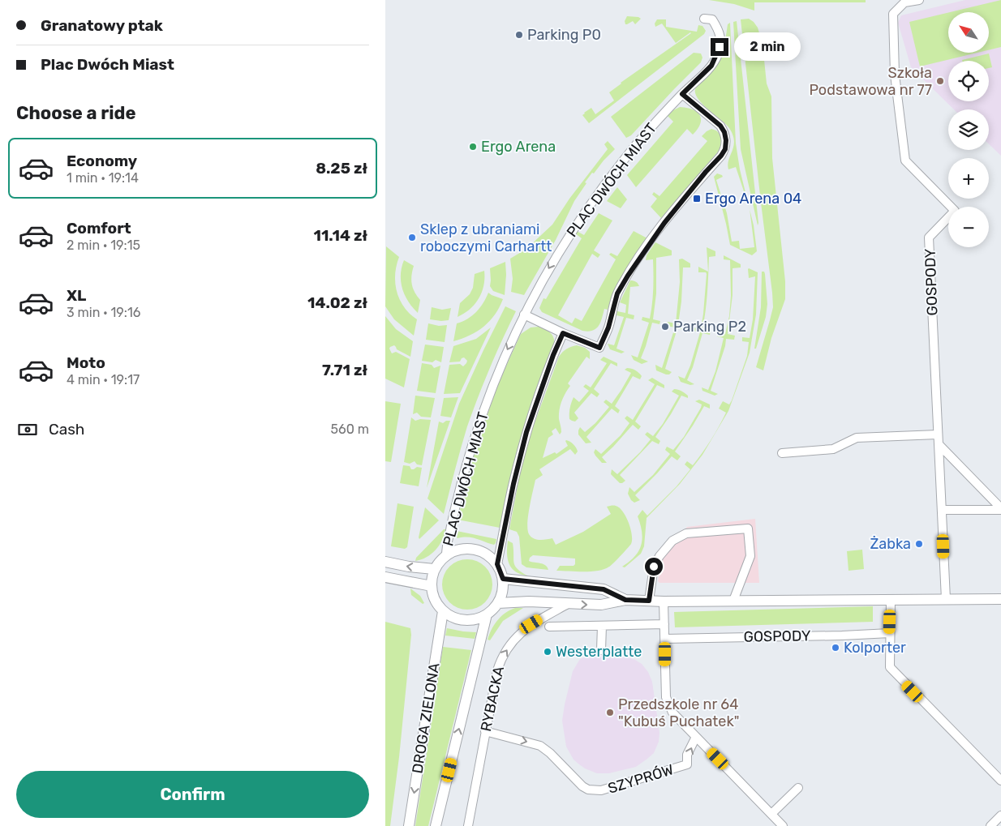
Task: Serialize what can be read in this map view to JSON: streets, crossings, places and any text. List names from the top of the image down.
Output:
{
  "streets": {
    "street": [
      "PLAC DWÓCH MIAST",
      "GOSPODY",
      "RYBACKA",
      "DROGA ZIELONA",
      "SZYPRÓW"
    ]
  },
  "crossings": [
    ["PLAC DWÓCH MIAST", "DROGA ZIELONA"],
    ["RYBACKA", "SZYPRÓW"]
  ],
  "one_way": ["SZYPRÓW"],
  "places": {
    "other": [
      "Parking P0",
      "Szkoła Podstawowa nr 77",
      "Ergo Arena",
      "Sklep z ubraniami roboczymi Carhartt",
      "Parking P2",
      "Żabka",
      "Kolporter",
      "Westerplatte",
      "Przedszkole nr 64 \"Kubuś Puchatek\""
    ],
    "transit": ["Ergo Arena 04"]
  },
  "north": "top left",
  "page": {
    "banner": ["Granatowy ptak", "Plac Dwóch Miast"],
    "map_buttons": ["+", "−"],
    "bubble": "2 min",
    "heading": "Choose a ride",
    "list": [
      {
        "name": "Economy",
        "note": "1 min · 19:14",
        "value": "8.25 zł"
      },
      {
        "name": "Comfort",
        "note": "2 min · 19:15",
        "value": "11.14 zł"
      },
      {
        "name": "XL",
        "note": "3 min · 19:16",
        "value": "14.02 zł"
      },
      {
        "name": "Moto",
        "note": "4 min · 19:17",
        "value": "7.71 zł"
      }
    ],
    "pay": ["Cash", "560 m"],
    "buttons": "Confirm"
  }
}
